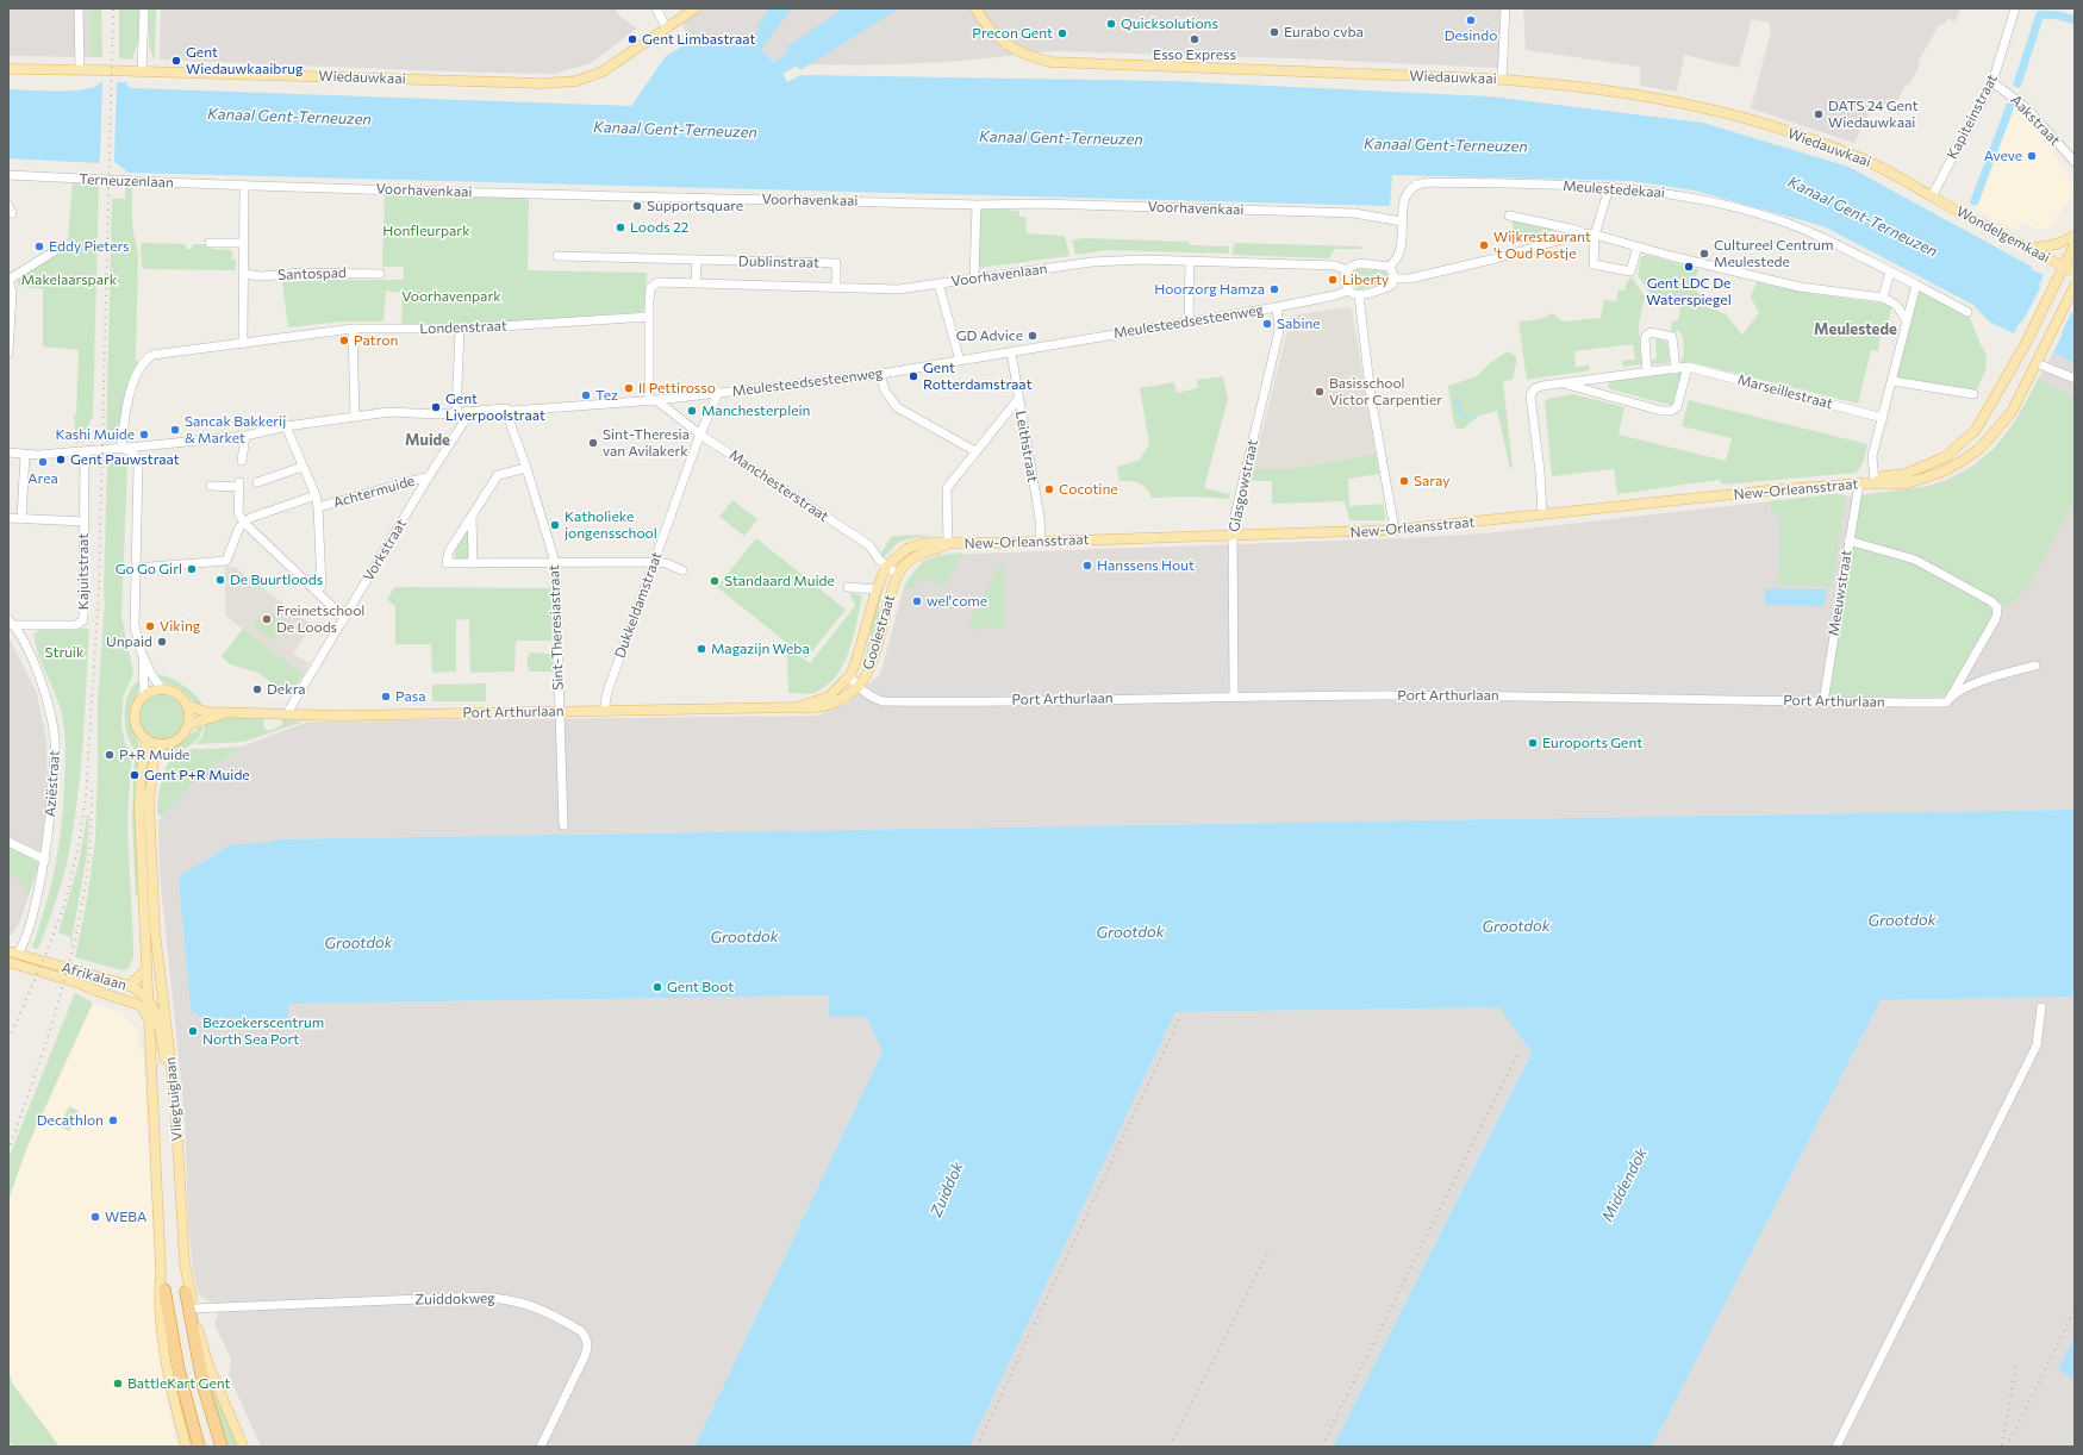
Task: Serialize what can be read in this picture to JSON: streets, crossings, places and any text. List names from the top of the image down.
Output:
{
  "streets": {
    "main road": [
      "Wiedauwkaai",
      "Wondelgemkaai",
      "New-Orleansstraat",
      "Goolestraat",
      "Port Arthurlaan",
      "Afrikalaan",
      "Vliegtuiglaan"
    ],
    "street": [
      "Kapiteinstraat",
      "Aakstraat",
      "Terneuzenlaan",
      "Meulestedekaai",
      "Voorhavenkaai",
      "Dublinstraat",
      "Santospad",
      "Voorhavenlaan",
      "Meulesteedsesteenweg",
      "Londenstraat",
      "Marseillestraat",
      "Leithstraat",
      "Manchesterstraat",
      "Glasgowstraat",
      "Achtermuide",
      "Vorkstraat",
      "Kajuitstraat",
      "Meeuwstraat",
      "Dukkeldamstraat",
      "Sint-Theresiastraat",
      "Aziëstraat",
      "Zuiddokweg"
    ]
  },
  "crossings": [
    ["Wiedauwkaai", "Kapiteinstraat"],
    ["Wiedauwkaai", "Wondelgemkaai"],
    ["Kapiteinstraat", "Aakstraat"],
    ["Kapiteinstraat", "Wondelgemkaai"],
    ["Terneuzenlaan", "Voorhavenkaai"],
    ["Meulestedekaai", "Voorhavenkaai"],
    ["Meulestedekaai", "Voorhavenlaan"],
    ["Meulestedekaai", "Meulesteedsesteenweg"],
    ["Wondelgemkaai", "New-Orleansstraat"],
    ["Dublinstraat", "Voorhavenlaan"],
    ["Voorhavenlaan", "Meulesteedsesteenweg"],
    ["Voorhavenlaan", "Londenstraat"],
    ["Meulesteedsesteenweg", "Londenstraat"],
    ["Meulesteedsesteenweg", "Leithstraat"],
    ["Meulesteedsesteenweg", "Manchesterstraat"],
    ["Meulesteedsesteenweg", "Glasgowstraat"],
    ["Meulesteedsesteenweg", "Vorkstraat"],
    ["Meulesteedsesteenweg", "Kajuitstraat"],
    ["Meulesteedsesteenweg", "Dukkeldamstraat"],
    ["Meulesteedsesteenweg", "Sint-Theresiastraat"],
    ["Marseillestraat", "New-Orleansstraat"],
    ["Leithstraat", "New-Orleansstraat"],
    ["Manchesterstraat", "New-Orleansstraat"],
    ["Manchesterstraat", "Dukkeldamstraat"],
    ["Manchesterstraat", "Goolestraat"],
    ["Glasgowstraat", "New-Orleansstraat"],
    ["Glasgowstraat", "Port Arthurlaan"],
    ["New-Orleansstraat", "Meeuwstraat"],
    ["New-Orleansstraat", "Goolestraat"],
    ["Achtermuide", "Vorkstraat"],
    ["Vorkstraat", "Port Arthurlaan"],
    ["Kajuitstraat", "Aziëstraat"],
    ["Meeuwstraat", "Port Arthurlaan"],
    ["Dukkeldamstraat", "Port Arthurlaan"],
    ["Sint-Theresiastraat", "Port Arthurlaan"],
    ["Goolestraat", "Port Arthurlaan"],
    ["Port Arthurlaan", "Vliegtuiglaan"],
    ["Aziëstraat", "Afrikalaan"],
    ["Afrikalaan", "Vliegtuiglaan"],
    ["Vliegtuiglaan", "Zuiddokweg"]
  ],
  "districts": ["Meulestede", "Muide"],
  "water": [
    "Kanaal Gent-Terneuzen",
    "Grootdok",
    "Middendok",
    "Zuiddok"
  ],
  "parks": [
    "Honfleurpark",
    "Makelaarspark",
    "Voorhavenpark",
    "Struik"
  ],
  "places": [
    "Desindo",
    "Quicksolutions",
    "Eurabo cvba",
    "Precon Gent",
    "Gent Limbastraat",
    "Esso Express",
    "Gent Wiedauwkaaibrug",
    "DATS 24 Gent Wiedauwkaai",
    "Aveve",
    "Supportsquare",
    "Loods 22",
    "Wijkrestaurant 't Oud Postje",
    "Eddy Pieters",
    "Cultureel Centrum Meulestede",
    "Gent LDC De Waterspiegel",
    "Liberty",
    "Hoorzorg Hamza",
    "Sabine",
    "GD Advice",
    "Patron",
    "Gent Rotterdamstraat",
    "Il Pettirosso",
    "Basisschool Victor Carpentier",
    "Tez",
    "Gent Liverpoolstraat",
    "Manchesterplein",
    "Sancak Bakkerij & Market",
    "Kashi Muide",
    "Sint-Theresia van Avilakerk",
    "Gent Pauwstraat",
    "Area",
    "Saray",
    "Cocotine",
    "Katholieke jongensschool",
    "Hanssens Hout",
    "Go Go Girl",
    "De Buurtloods",
    "Standaard Muide",
    "wel'come",
    "Freinetschool De Loods",
    "Viking",
    "Unpaid",
    "Magazijn Weba",
    "Dekra",
    "Pasa",
    "Euroports Gent",
    "P+R Muide",
    "Gent P+R Muide",
    "Gent Boot",
    "Bezoekerscentrum North Sea Port",
    "Decathlon",
    "WEBA",
    "BattleKart Gent"
  ]
}
